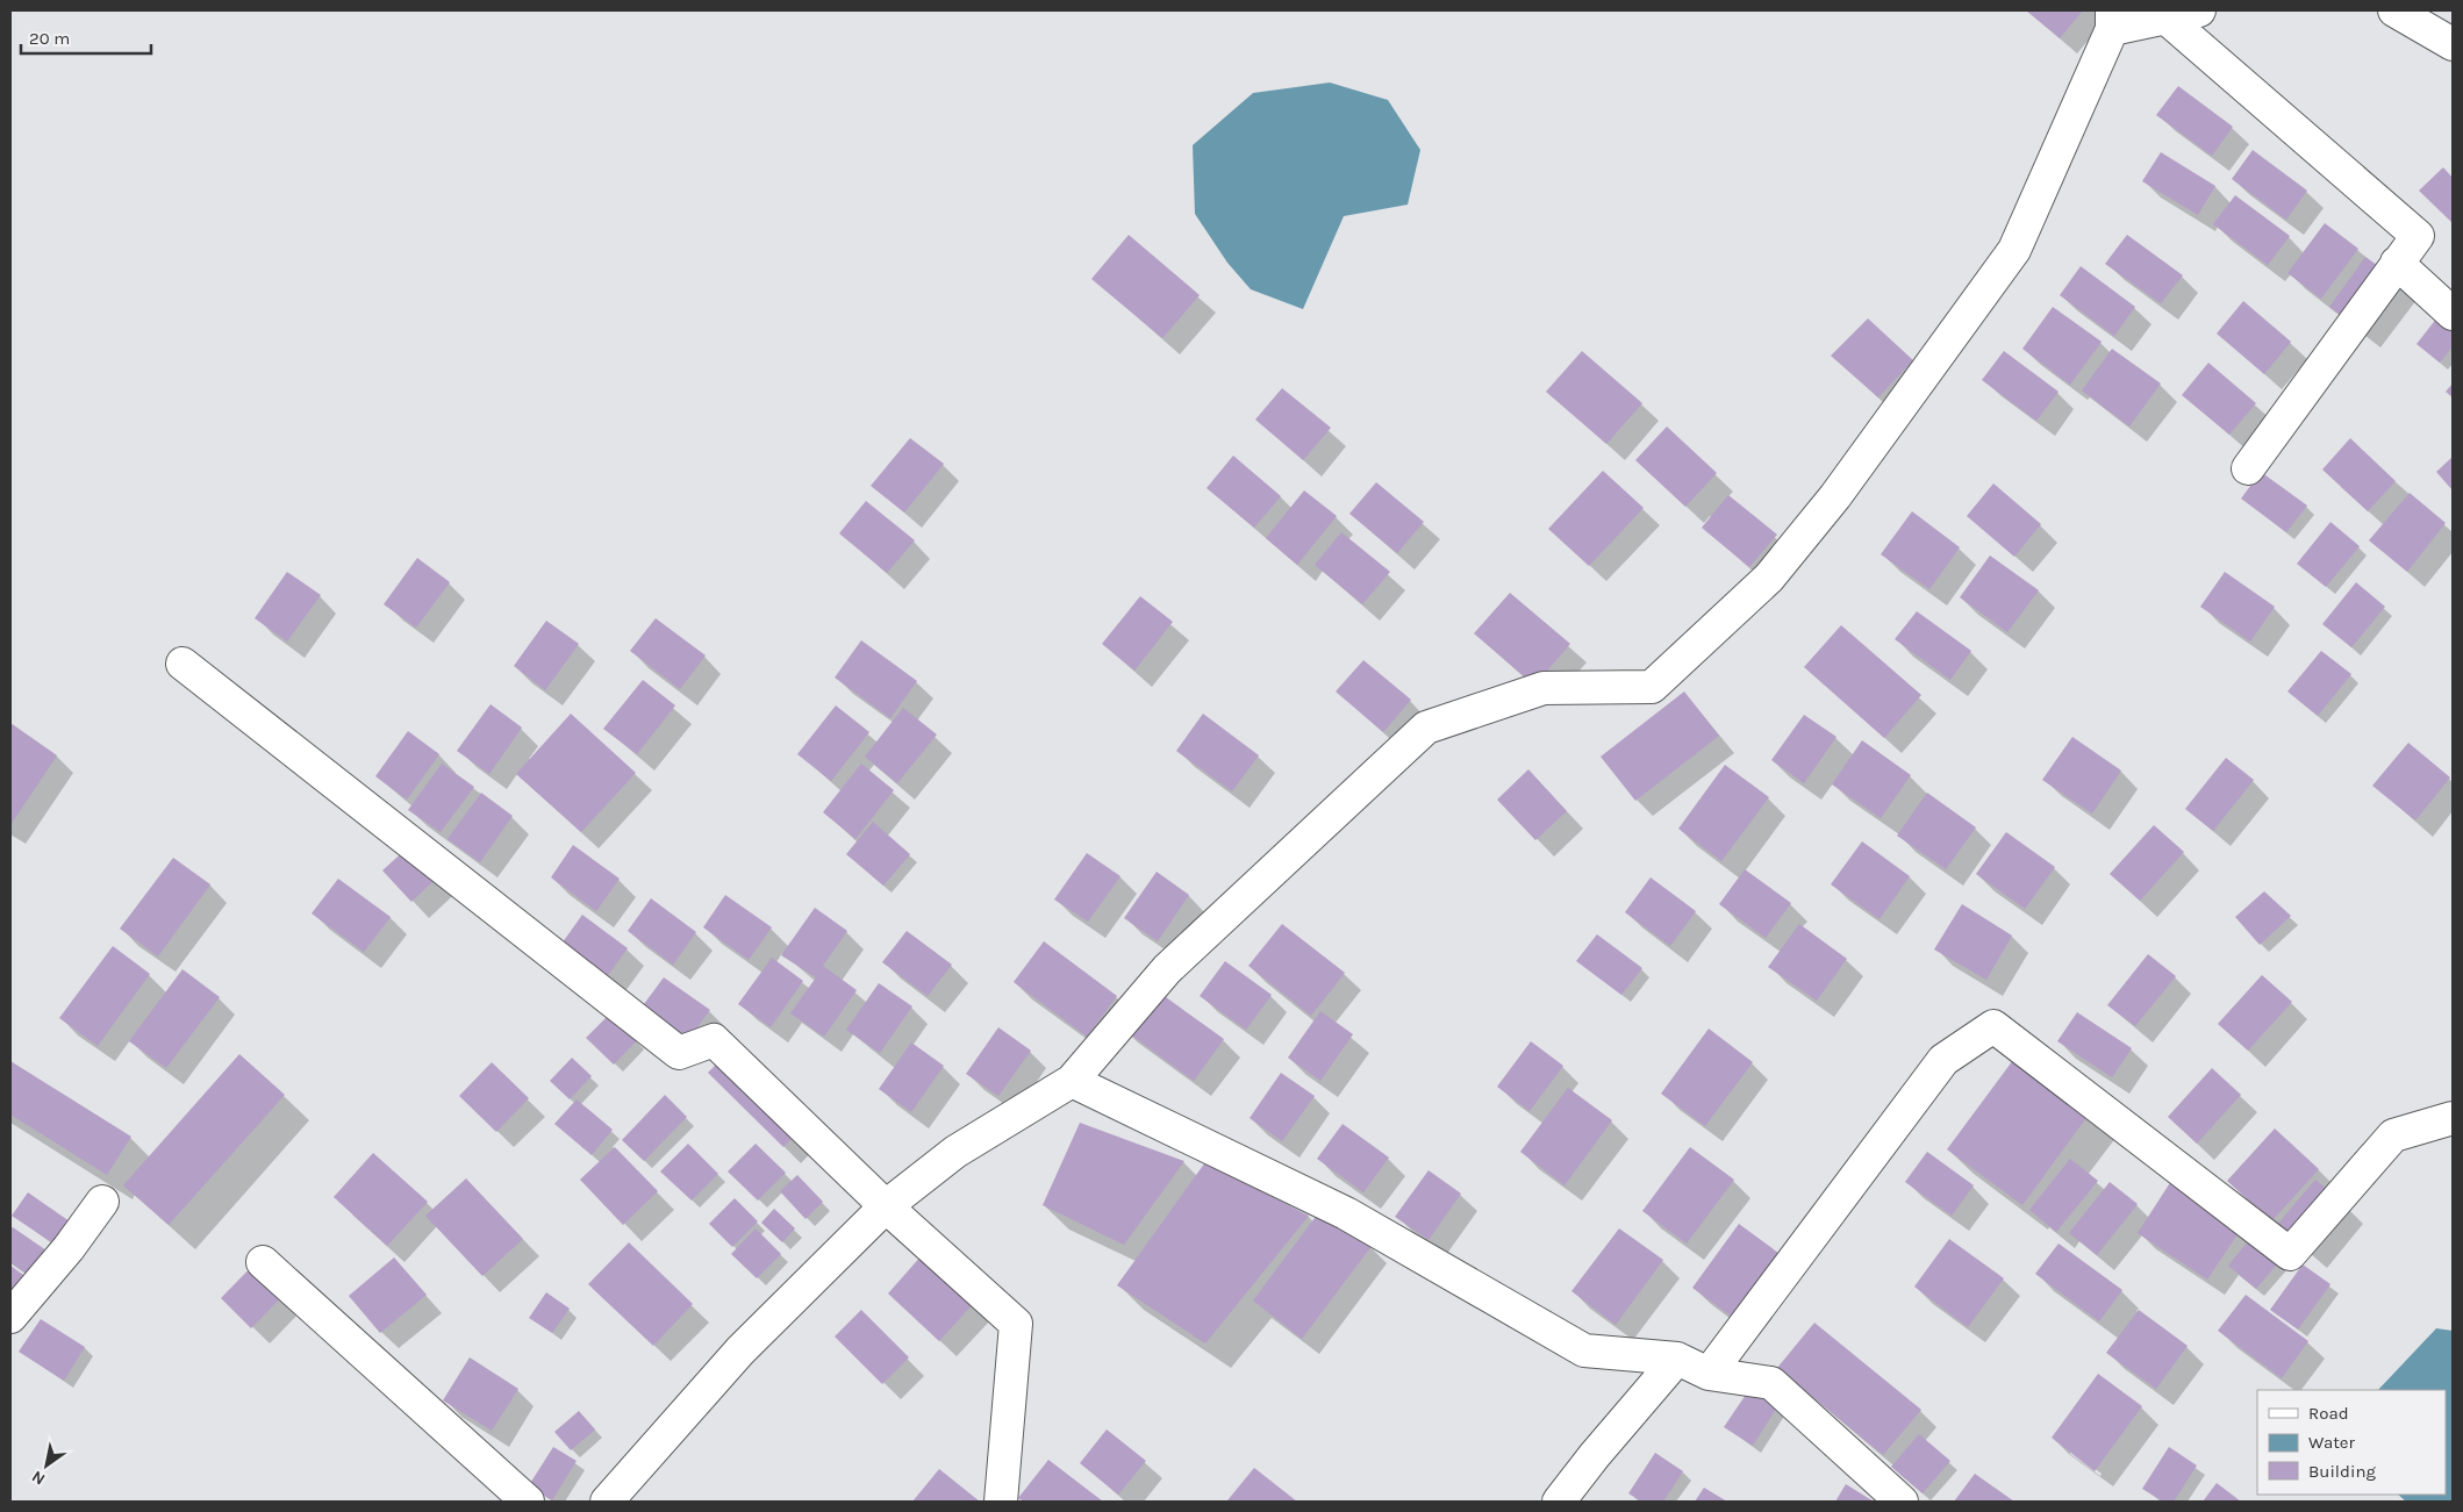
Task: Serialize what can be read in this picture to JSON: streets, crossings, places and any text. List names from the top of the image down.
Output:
{
  "legend": ["Road", "Water", "Building"],
  "scale_bar": "20 m",
  "north": "bottom left"
}
